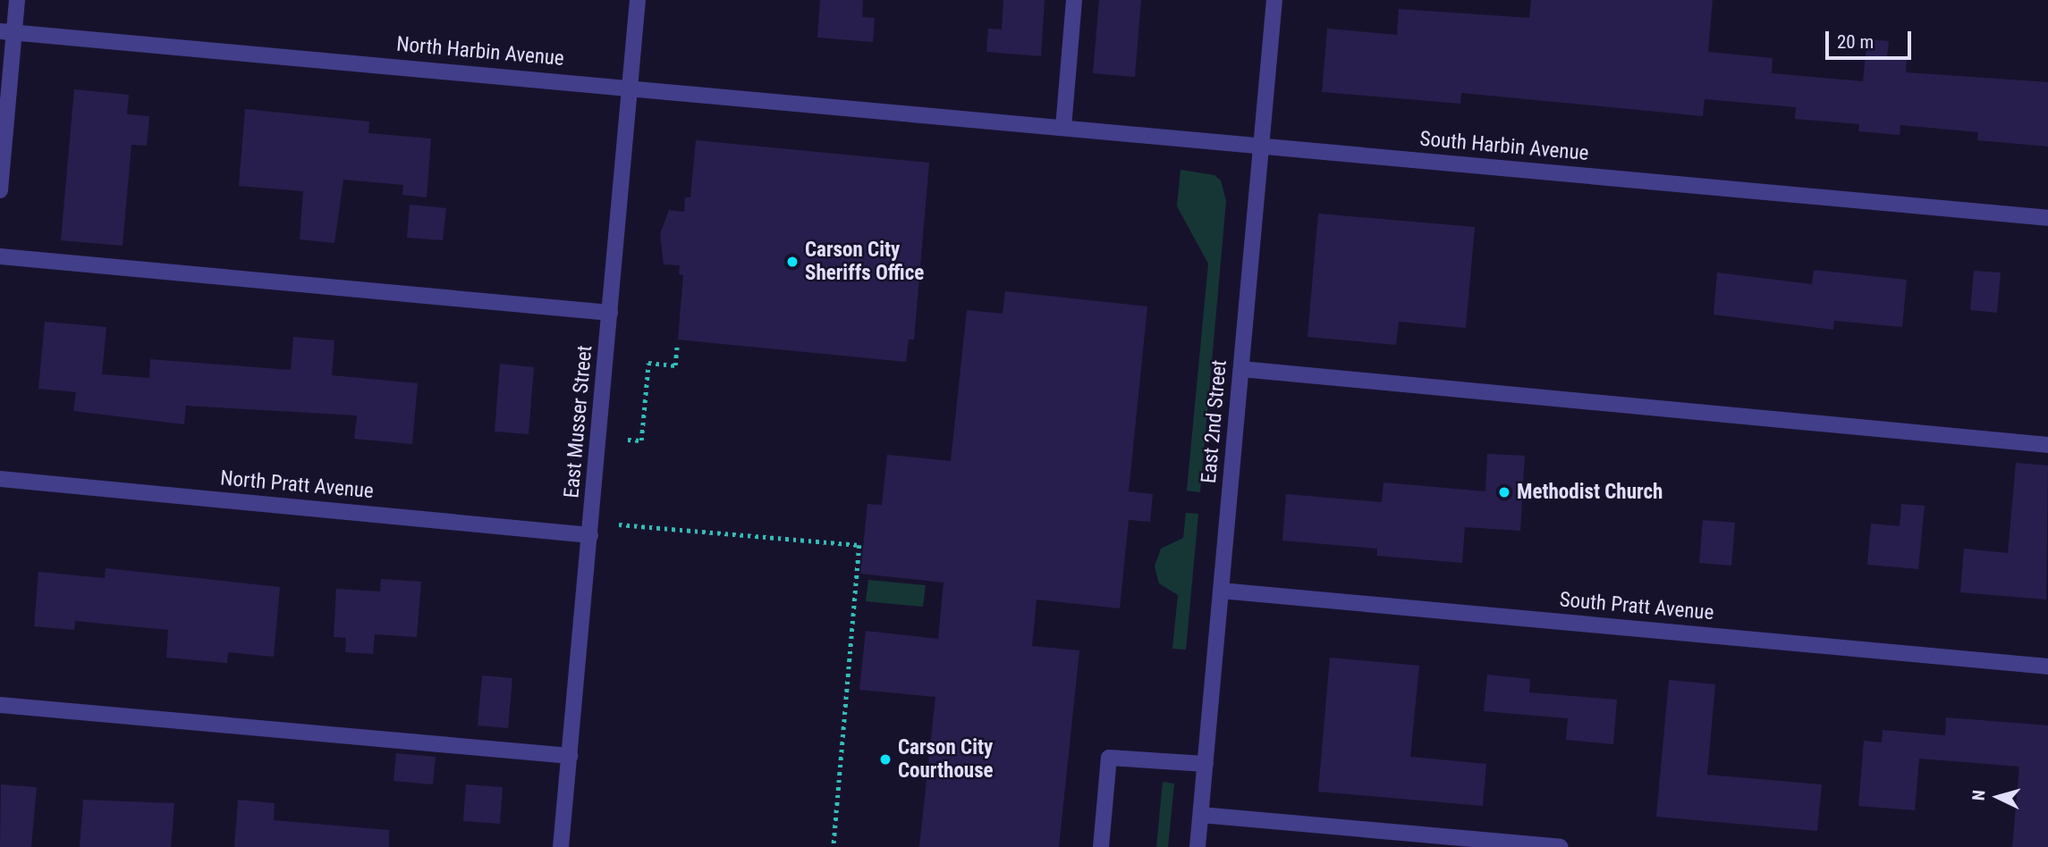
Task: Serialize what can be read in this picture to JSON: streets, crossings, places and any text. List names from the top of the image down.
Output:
{
  "streets": {
    "street": [
      "North Harbin Avenue",
      "South Harbin Avenue",
      "East Musser Street",
      "East 2nd Street",
      "North Pratt Avenue",
      "South Pratt Avenue"
    ]
  },
  "crossings": [
    ["North Harbin Avenue", "South Harbin Avenue"],
    ["North Harbin Avenue", "East Musser Street"],
    ["South Harbin Avenue", "East 2nd Street"],
    ["East Musser Street", "North Pratt Avenue"],
    ["East 2nd Street", "South Pratt Avenue"]
  ],
  "places": ["Carson City Sheriffs Office", "Methodist Church", "Carson City Courthouse"],
  "scale_bar": "20 m",
  "north": "left"
}
